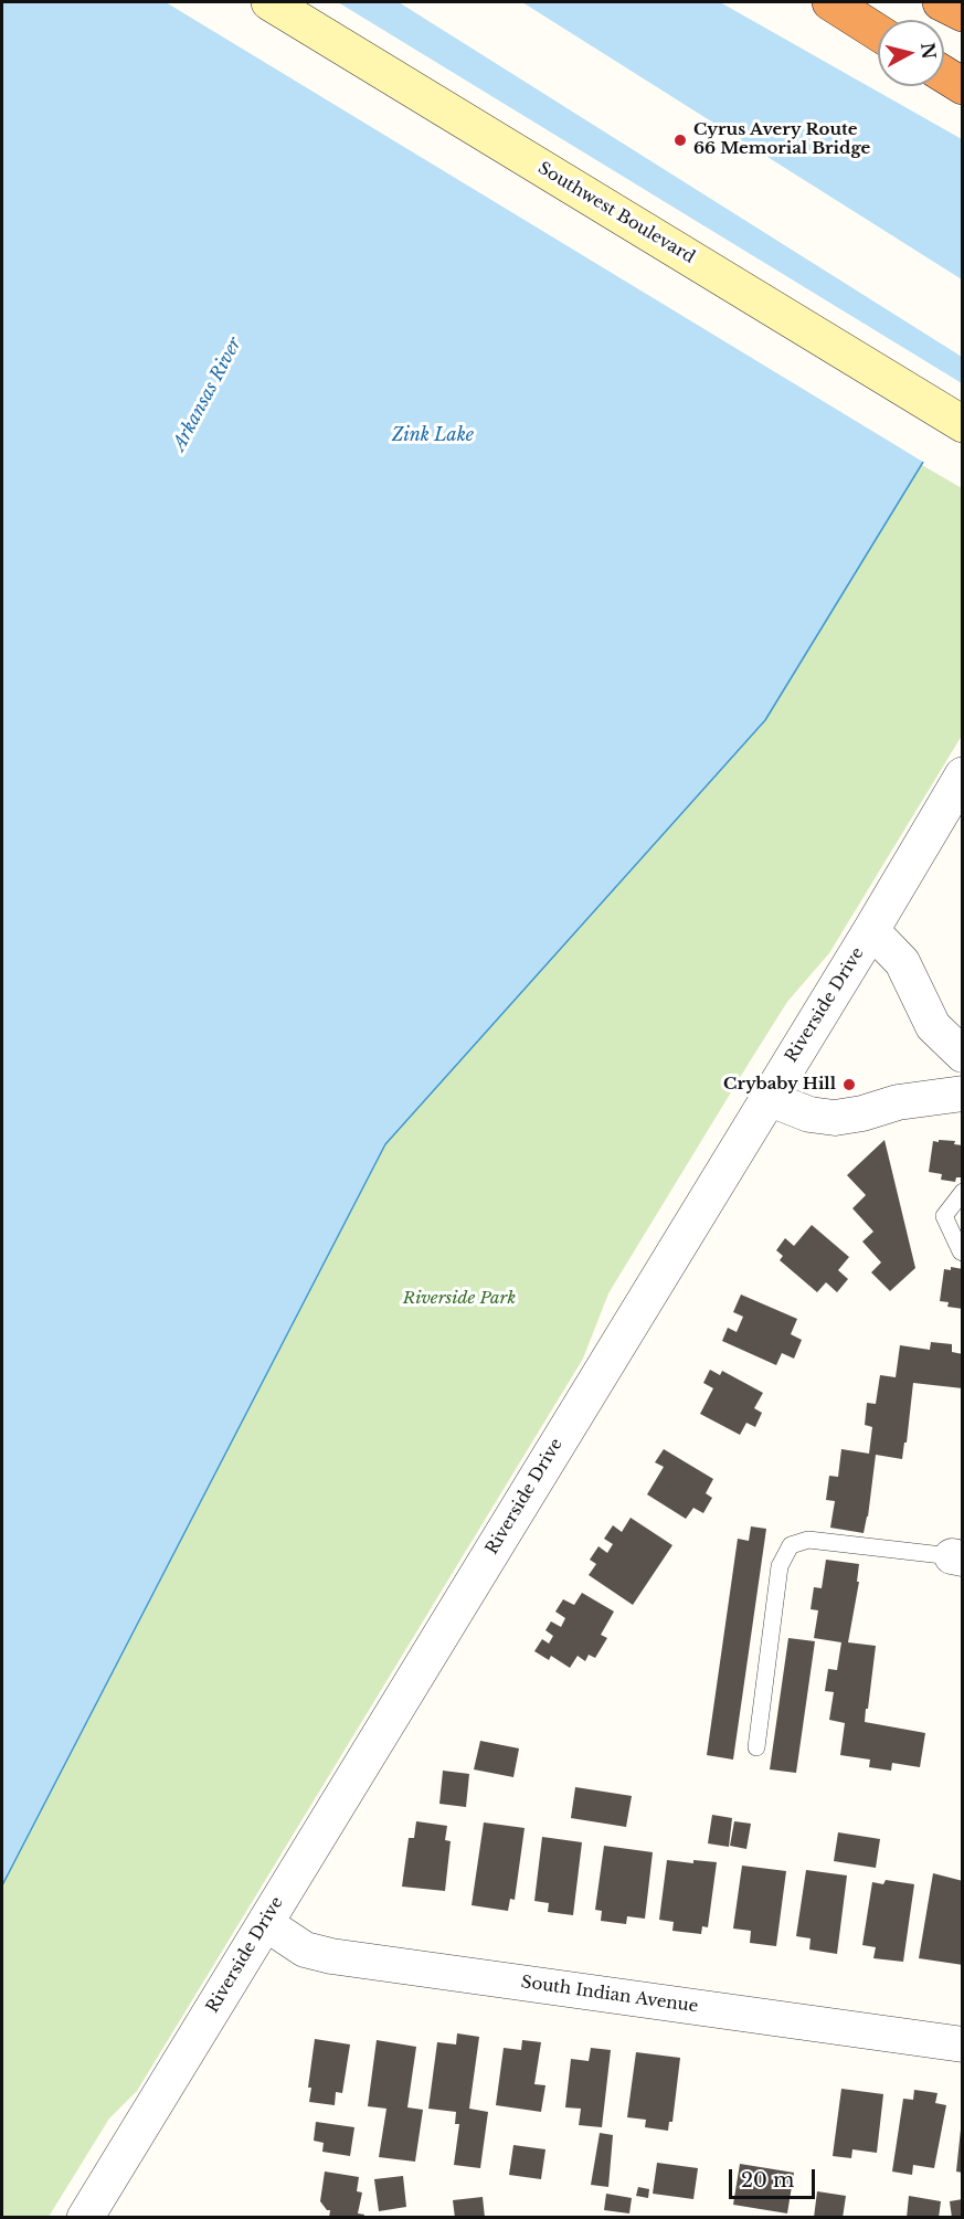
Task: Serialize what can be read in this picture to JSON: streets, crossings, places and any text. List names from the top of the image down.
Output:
{
  "streets": {
    "main road": ["Southwest Boulevard"],
    "street": ["Riverside Drive", "South Indian Avenue"]
  },
  "crossings": [
    ["Riverside Drive", "South Indian Avenue"]
  ],
  "water": ["Arkansas River", "Zink Lake"],
  "parks": ["Riverside Park"],
  "places": ["Cyrus Avery Route 66 Memorial Bridge", "Crybaby Hill"],
  "scale_bar": "20 m",
  "north": "right"
}
